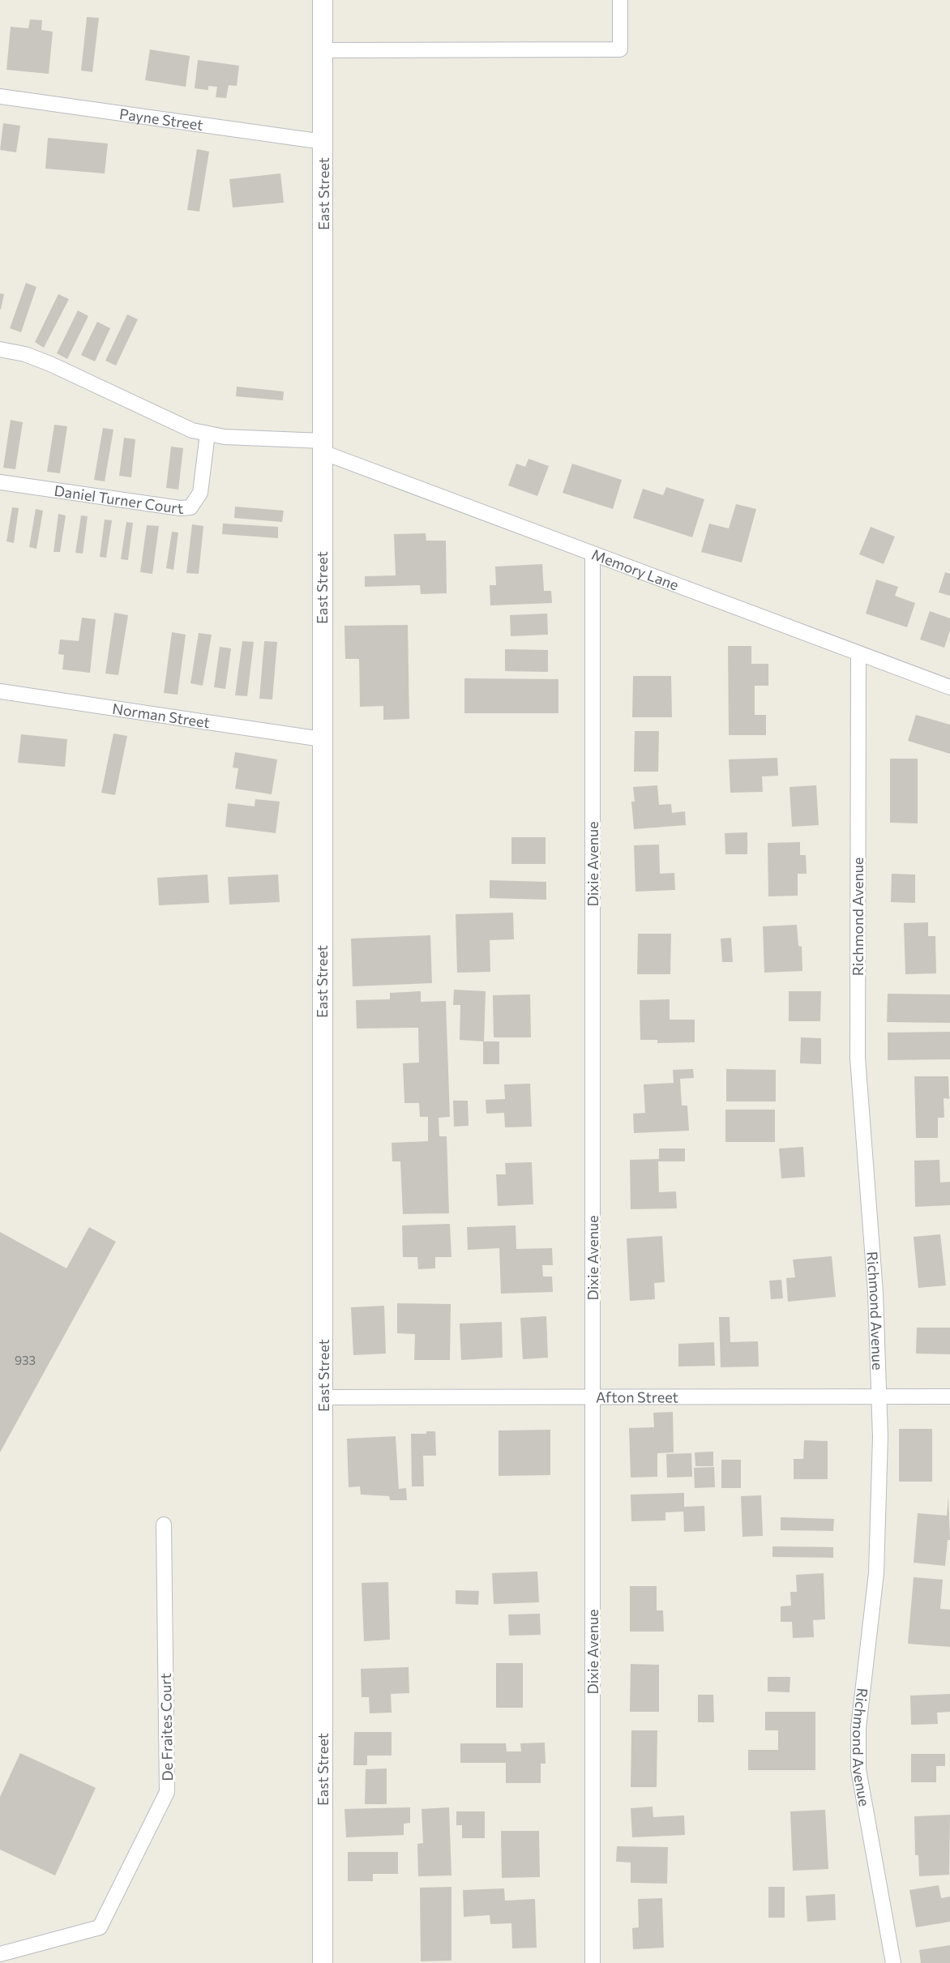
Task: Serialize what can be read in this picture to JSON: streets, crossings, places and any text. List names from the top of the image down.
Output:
{
  "streets": {
    "street": [
      "Payne Street",
      "East Street",
      "Daniel Turner Court",
      "Memory Lane",
      "Norman Street",
      "Dixie Avenue",
      "Richmond Avenue",
      "Afton Street",
      "De Fraites Court"
    ]
  },
  "crossings": [
    ["Payne Street", "East Street"],
    ["East Street", "Memory Lane"],
    ["East Street", "Norman Street"],
    ["East Street", "Afton Street"],
    ["Memory Lane", "Dixie Avenue"],
    ["Memory Lane", "Richmond Avenue"],
    ["Dixie Avenue", "Afton Street"],
    ["Richmond Avenue", "Afton Street"]
  ],
  "house_numbers": ["933"]
}
